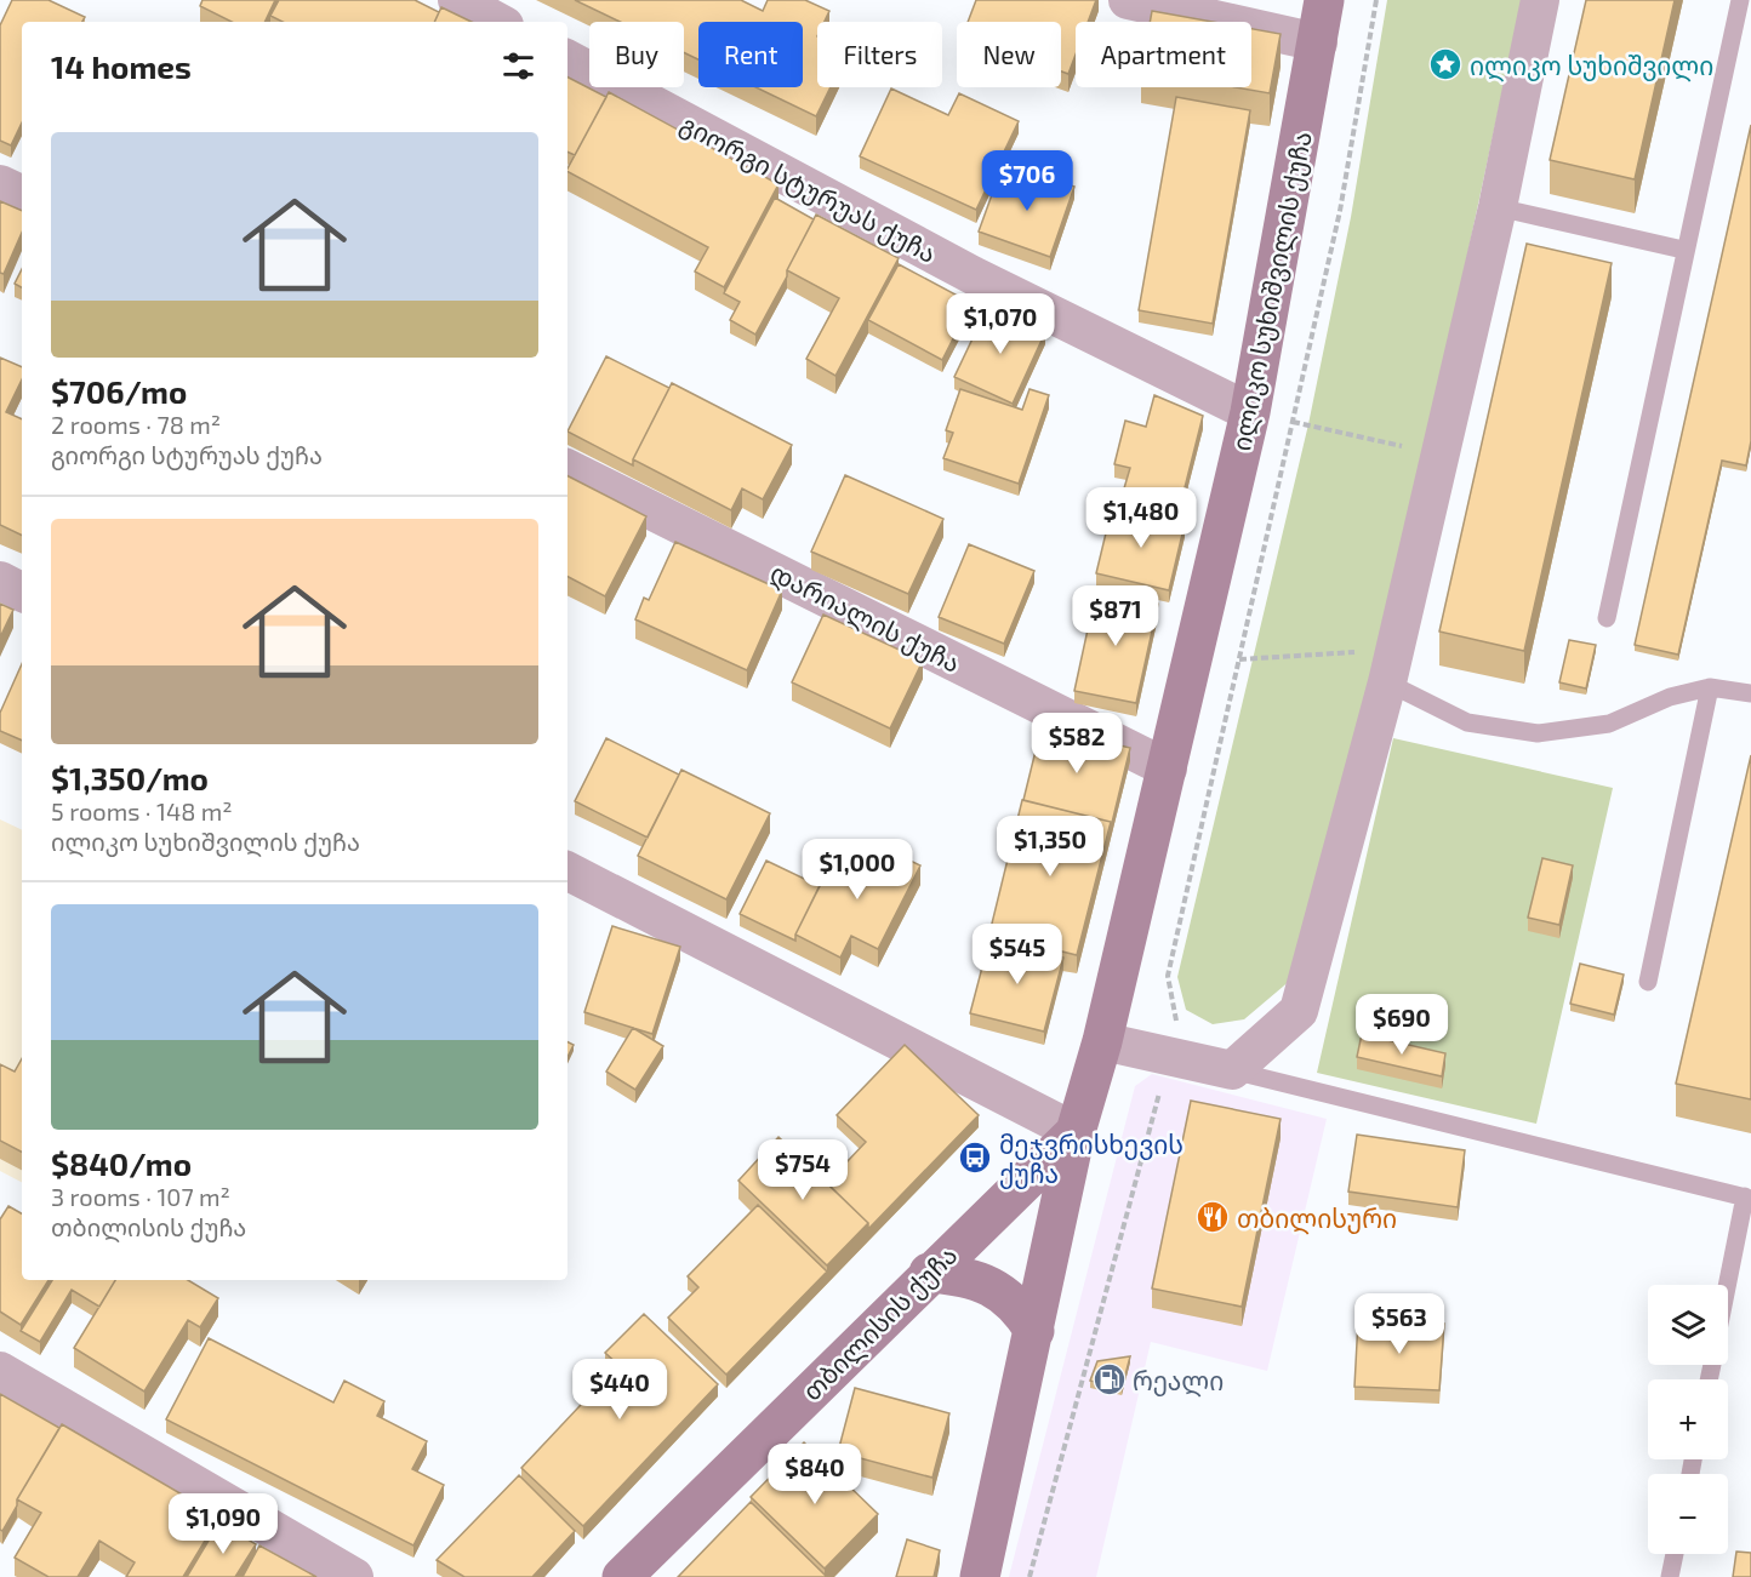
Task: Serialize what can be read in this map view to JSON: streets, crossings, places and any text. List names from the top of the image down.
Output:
{
  "streets": {
    "main road": ["ილიკო სუხიშვილის ქუჩა", "თბილისის ქუჩა"],
    "street": ["გიორგი სტურუას ქუჩა", "დარიალის ქუჩა"]
  },
  "crossings": [
    ["გიორგი სტურუას ქუჩა", "ილიკო სუხიშვილის ქუჩა"],
    ["ილიკო სუხიშვილის ქუჩა", "დარიალის ქუჩა"],
    ["ილიკო სუხიშვილის ქუჩა", "თბილისის ქუჩა"]
  ],
  "places": {
    "place": ["ილიკო სუხიშვილი"],
    "bus stop": ["მეჯვრისხევის ქუჩა"],
    "restaurant": ["თბილისური"],
    "fuel station": ["რეალი"]
  },
  "page": {
    "chip": [
      "Buy",
      "Rent",
      "Filters",
      "New",
      "Apartment"
    ],
    "heading": "14 homes",
    "list": [
      {
        "name": "$706/mo",
        "note": "2 rooms · 78 m² · გიორგი სტურუას ქუჩა"
      },
      {
        "name": "$1,350/mo",
        "note": "5 rooms · 148 m² · ილიკო სუხიშვილის ქუჩა"
      },
      {
        "name": "$840/mo",
        "note": "3 rooms · 107 m² · თბილისის ქუჩა"
      }
    ],
    "price": [
      "$706",
      "$1,070",
      "$1,480",
      "$871",
      "$582",
      "$1,350",
      "$1,000",
      "$545",
      "$690",
      "$754",
      "$563",
      "$440",
      "$840",
      "$1,090"
    ],
    "map_buttons": ["+", "−"]
  }
}
